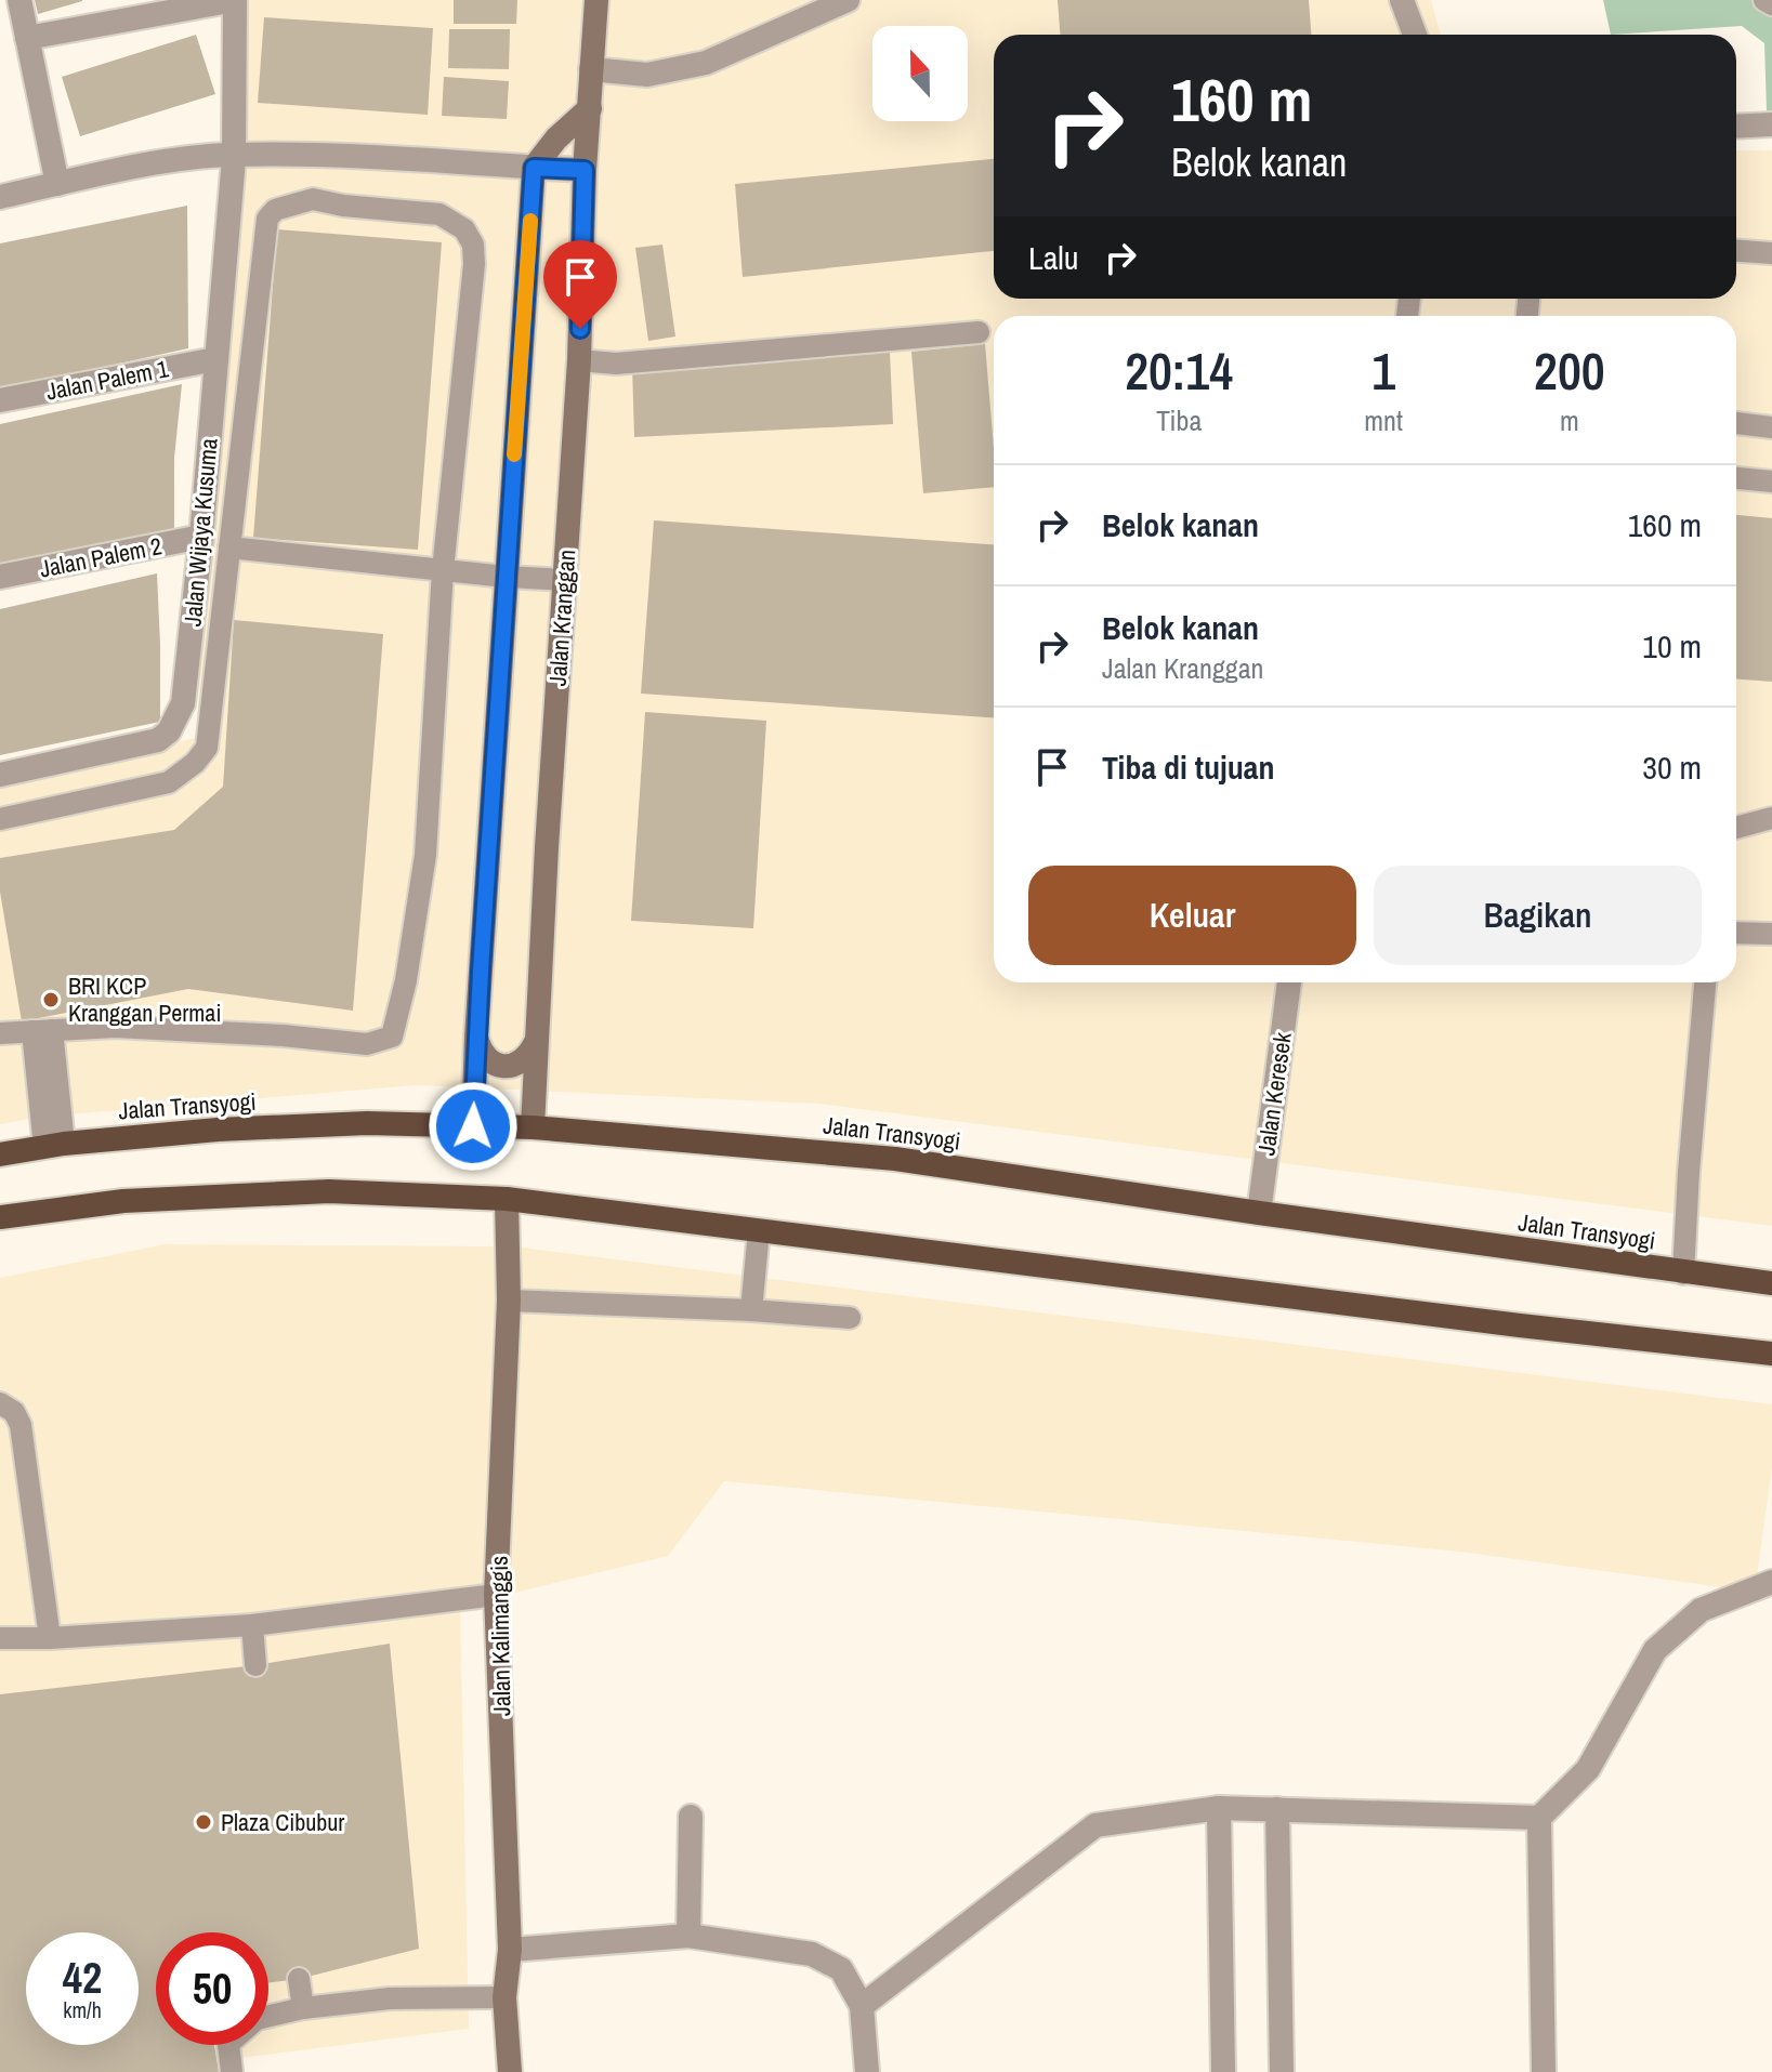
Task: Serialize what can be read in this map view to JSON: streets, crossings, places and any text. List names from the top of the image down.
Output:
{
  "streets": {
    "highway": ["Jalan Transyogi"],
    "main road": ["Jalan Kranggan", "Jalan Kalimanggis"],
    "street": [
      "Jalan Palem 1",
      "Jalan Wijaya Kusuma",
      "Jalan Palem 2",
      "Jalan Keresek"
    ]
  },
  "crossings": [
    ["Jalan Palem 1", "Jalan Wijaya Kusuma"],
    ["Jalan Wijaya Kusuma", "Jalan Palem 2"],
    ["Jalan Kranggan", "Jalan Transyogi"],
    ["Jalan Keresek", "Jalan Transyogi"]
  ],
  "places": ["BRI KCP Kranggan Permai", "Plaza Cibubur"],
  "north": "top",
  "page": {
    "turn": ["160 m", "Belok kanan"],
    "then": "Lalu",
    "eta": [
      "20:14",
      "Tiba",
      "1",
      "mnt",
      "200",
      "m"
    ],
    "list": [
      {
        "name": "Belok kanan",
        "value": "160 m"
      },
      {
        "name": "Belok kanan",
        "note": "Jalan Kranggan",
        "value": "10 m"
      },
      {
        "name": "Tiba di tujuan",
        "value": "30 m"
      }
    ],
    "buttons": ["Keluar", "Bagikan"],
    "speed": "42 km/h",
    "limit": "50"
  }
}
